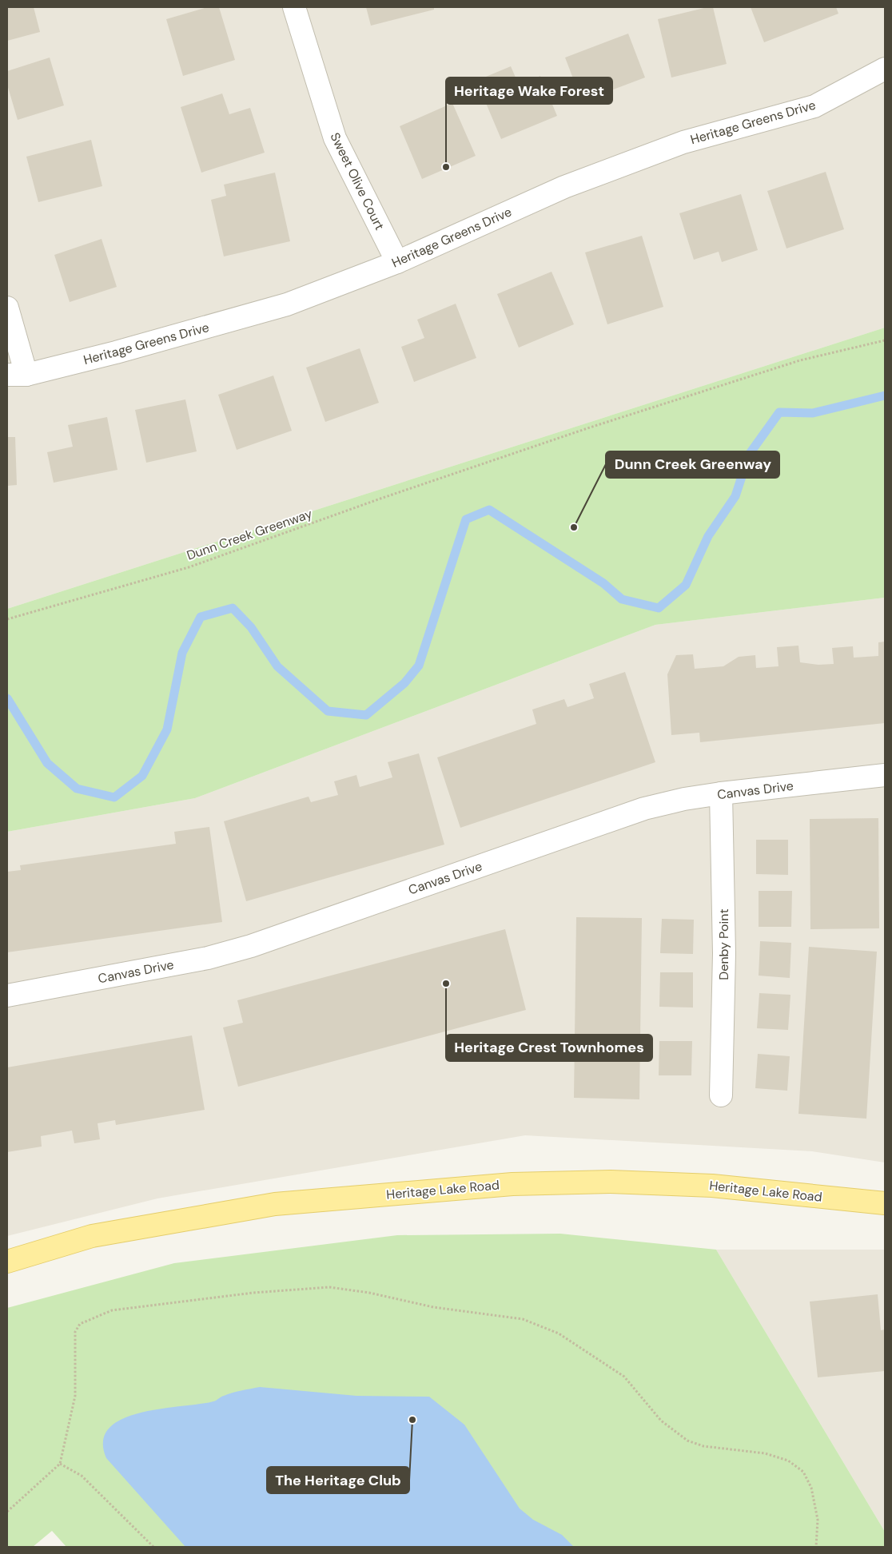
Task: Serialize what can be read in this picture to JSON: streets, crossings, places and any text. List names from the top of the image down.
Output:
{
  "streets": {
    "main road": ["Heritage Lake Road"],
    "street": [
      "Heritage Greens Drive",
      "Sweet Olive Court",
      "Canvas Drive",
      "Denby Point"
    ],
    "path": ["Dunn Creek Greenway"]
  },
  "crossings": [
    ["Heritage Greens Drive", "Sweet Olive Court"],
    ["Canvas Drive", "Denby Point"]
  ],
  "places": [
    "Heritage Wake Forest",
    "Dunn Creek Greenway",
    "Heritage Crest Townhomes",
    "The Heritage Club"
  ]
}
